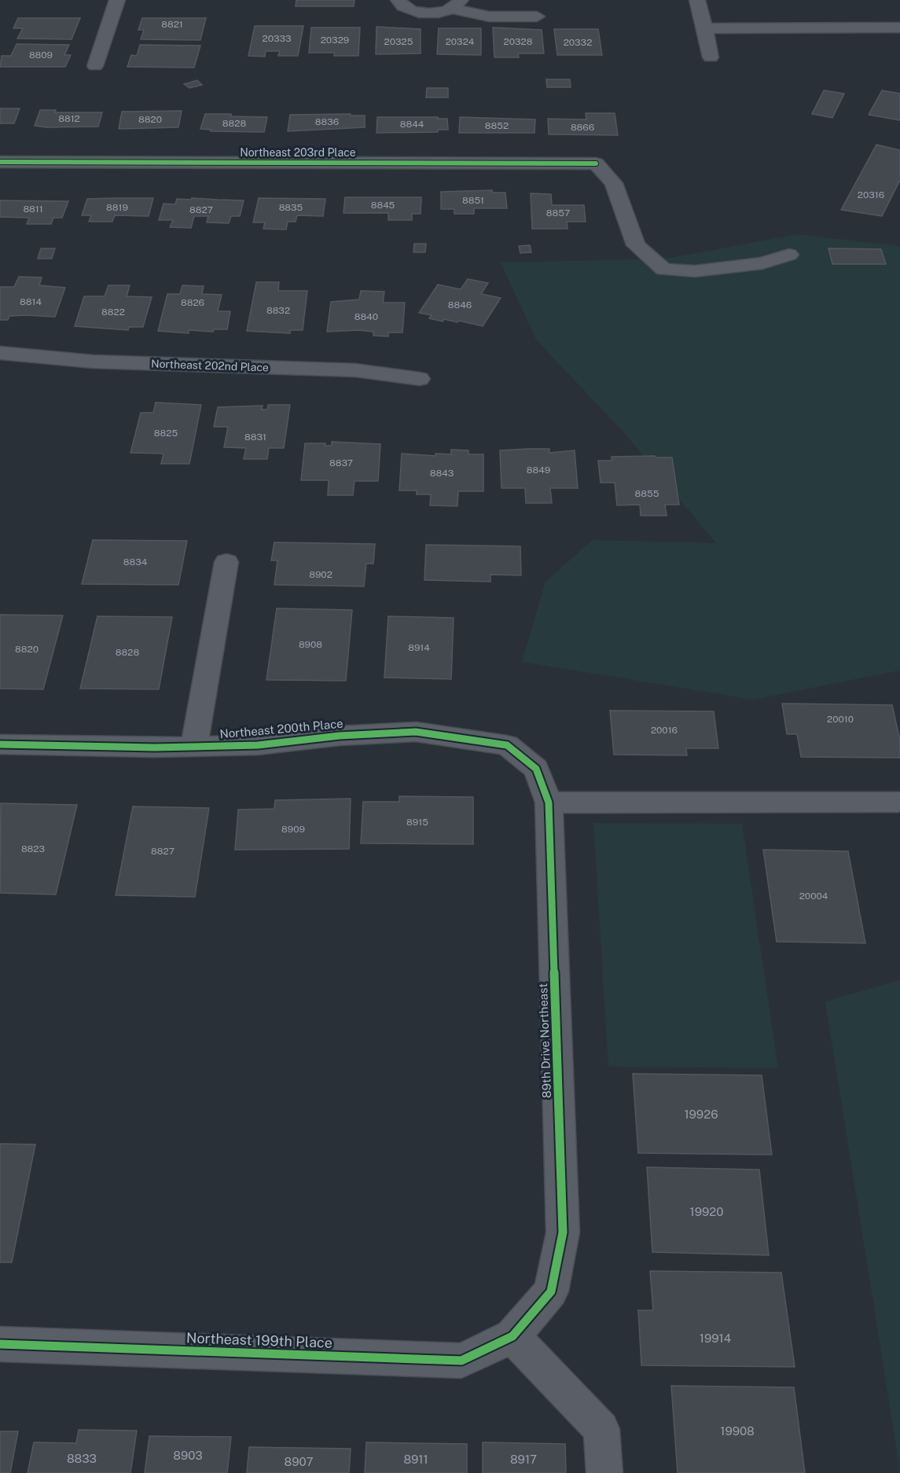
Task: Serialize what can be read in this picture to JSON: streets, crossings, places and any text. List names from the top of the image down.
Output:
{
  "streets": {
    "street": [
      "Northeast 203rd Place",
      "Northeast 202nd Place",
      "Northeast 200th Place",
      "89th Drive Northeast",
      "Northeast 199th Place"
    ]
  },
  "crossings": [
    ["Northeast 200th Place", "89th Drive Northeast"],
    ["89th Drive Northeast", "Northeast 199th Place"]
  ],
  "house_numbers": [
    "8821",
    "20333",
    "20329",
    "20325",
    "20324",
    "20328",
    "20332",
    "8809",
    "8812",
    "8820",
    "8836",
    "8828",
    "8844",
    "8852",
    "8866",
    "20316",
    "8851",
    "8845",
    "8819",
    "8835",
    "8811",
    "8827",
    "8857",
    "8814",
    "8826",
    "8846",
    "8832",
    "8822",
    "8840",
    "8825",
    "8831",
    "8837",
    "8849",
    "8843",
    "8855",
    "8834",
    "8902",
    "8908",
    "8914",
    "8820",
    "8828",
    "20010",
    "20016",
    "8915",
    "8909",
    "8823",
    "8827",
    "20004",
    "19926",
    "19920",
    "19914",
    "19908",
    "8903",
    "8833",
    "8911",
    "8917",
    "8907"
  ]
}
